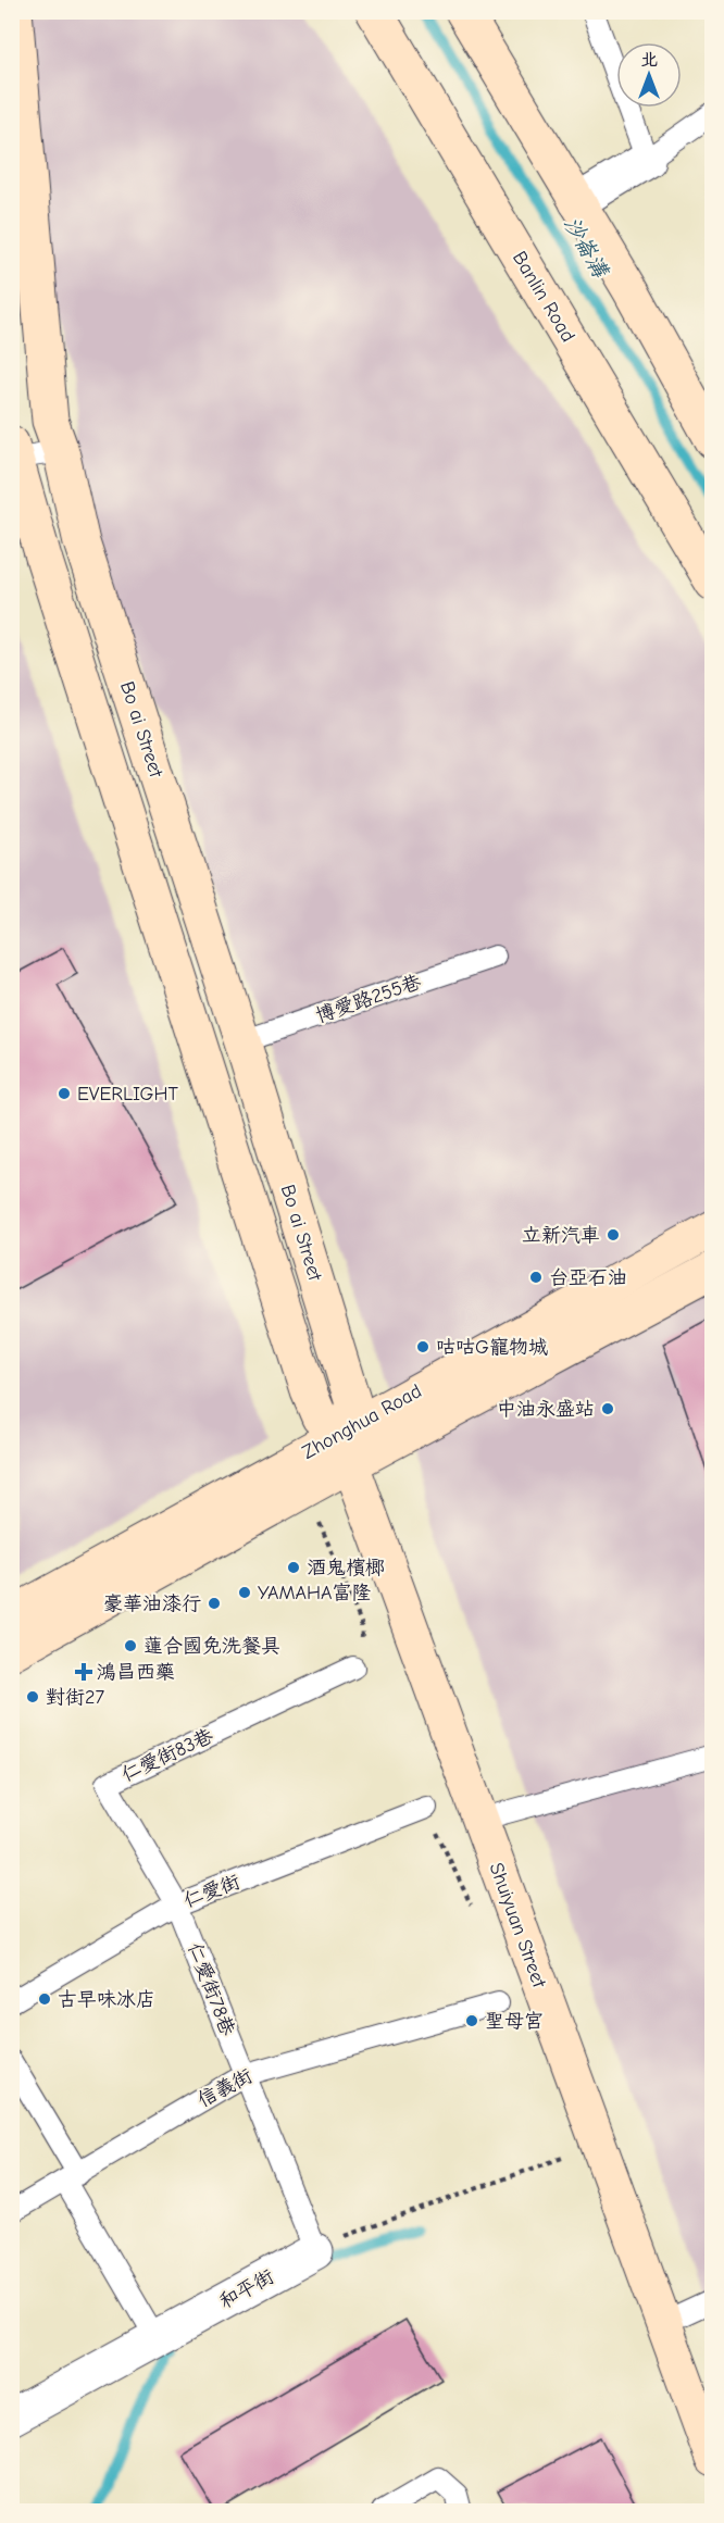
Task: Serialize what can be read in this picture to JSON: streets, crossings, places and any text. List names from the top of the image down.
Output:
{
  "streets": {
    "street": [
      "Banlin Road",
      "Bo ai Street",
      "Zhonghua Road",
      "Shuiyuan Street",
      "和平街"
    ],
    "lane": [
      "博愛路255巷",
      "仁愛街83巷",
      "仁愛街",
      "仁愛街78巷",
      "信義街"
    ]
  },
  "crossings": [
    ["Bo ai Street", "博愛路255巷"],
    ["Bo ai Street", "Zhonghua Road"],
    ["Bo ai Street", "Shuiyuan Street"],
    ["Zhonghua Road", "Shuiyuan Street"],
    ["仁愛街83巷", "仁愛街"],
    ["仁愛街83巷", "仁愛街78巷"],
    ["仁愛街", "仁愛街78巷"],
    ["仁愛街78巷", "信義街"]
  ],
  "water": ["沙崙溝"],
  "places": {
    "other": [
      "EVERLIGHT",
      "立新汽車",
      "台亞石油",
      "咕咕G寵物城",
      "中油永盛站",
      "酒鬼檳榔",
      "YAMAHA富隆",
      "豪華油漆行",
      "蓮合國免洗餐具",
      "對街27",
      "古早味冰店",
      "聖母宮"
    ],
    "health": ["鴻昌西藥"]
  },
  "north": "top"
}
